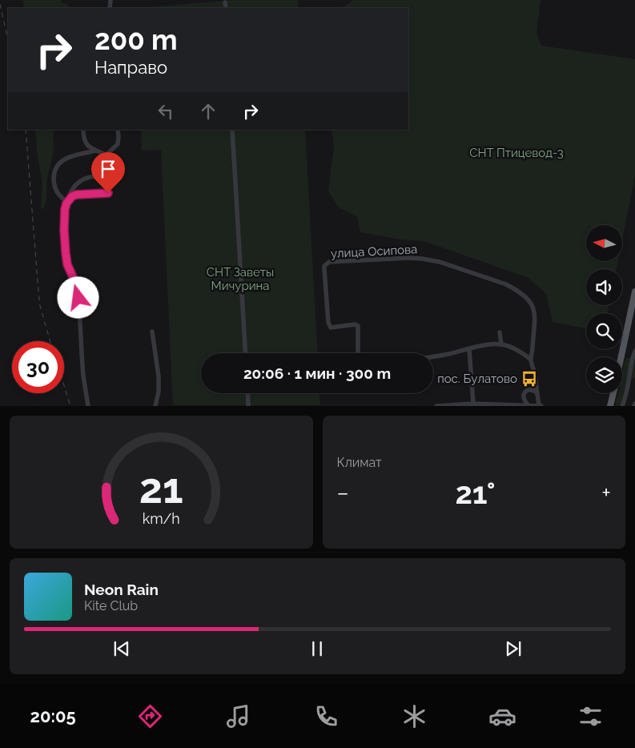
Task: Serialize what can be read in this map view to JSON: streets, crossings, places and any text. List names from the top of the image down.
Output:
{
  "streets": {
    "street": ["улица Осипова"]
  },
  "parks": ["СНТ Птицевод-3", "СНТ Заветы Мичурина"],
  "places": {
    "bus stop": ["пос. Булатово"]
  },
  "north": "left",
  "page": {
    "turn": ["200 m", "Направо"],
    "limit": "30",
    "trip": "20:06 · 1 мин · 300 m",
    "tile": "Климат",
    "heat": ["−", "21°", "+"],
    "song": ["Neon Rain", "Kite Club"],
    "tabs": "20:05",
    "gauge": ["21", "km/h"]
  }
}
